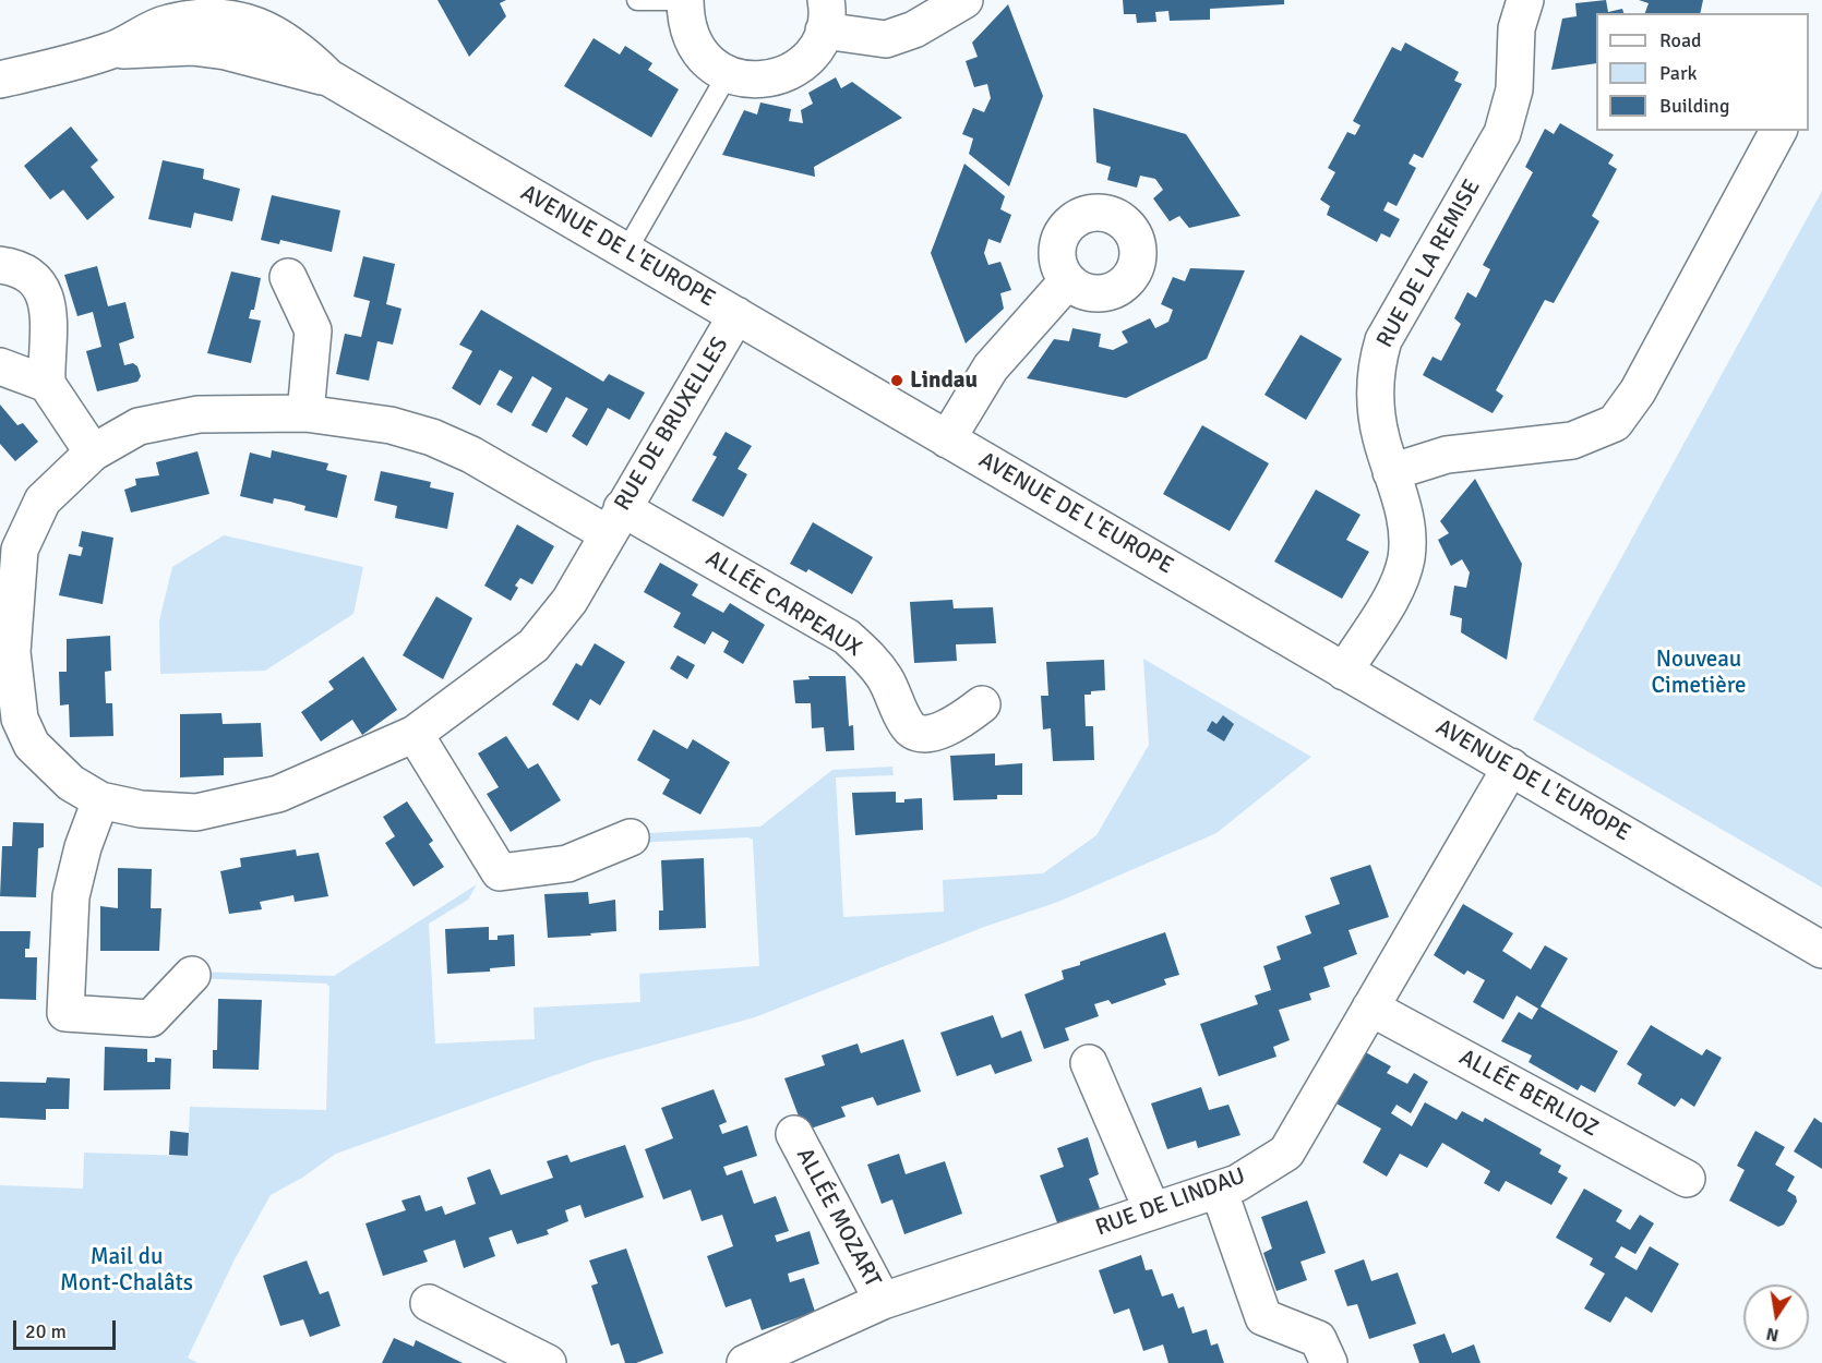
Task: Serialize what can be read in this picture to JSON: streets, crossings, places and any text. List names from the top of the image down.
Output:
{
  "streets": {
    "street": [
      "AVENUE DE L'EUROPE",
      "RUE DE LA REMISE",
      "RUE DE BRUXELLES",
      "ALLÉE CARPEAUX",
      "ALLÉE BERLIOZ",
      "RUE DE LINDAU",
      "ALLÉE MOZART"
    ]
  },
  "crossings": [
    ["AVENUE DE L'EUROPE", "RUE DE LA REMISE"],
    ["AVENUE DE L'EUROPE", "RUE DE BRUXELLES"],
    ["AVENUE DE L'EUROPE", "RUE DE LINDAU"],
    ["RUE DE BRUXELLES", "ALLÉE CARPEAUX"],
    ["ALLÉE BERLIOZ", "RUE DE LINDAU"],
    ["RUE DE LINDAU", "ALLÉE MOZART"]
  ],
  "parks": ["Nouveau Cimetière", "Mail du Mont-Chalâts"],
  "places": ["Lindau"],
  "legend": ["Road", "Park", "Building"],
  "scale_bar": "20 m",
  "north": "bottom"
}
